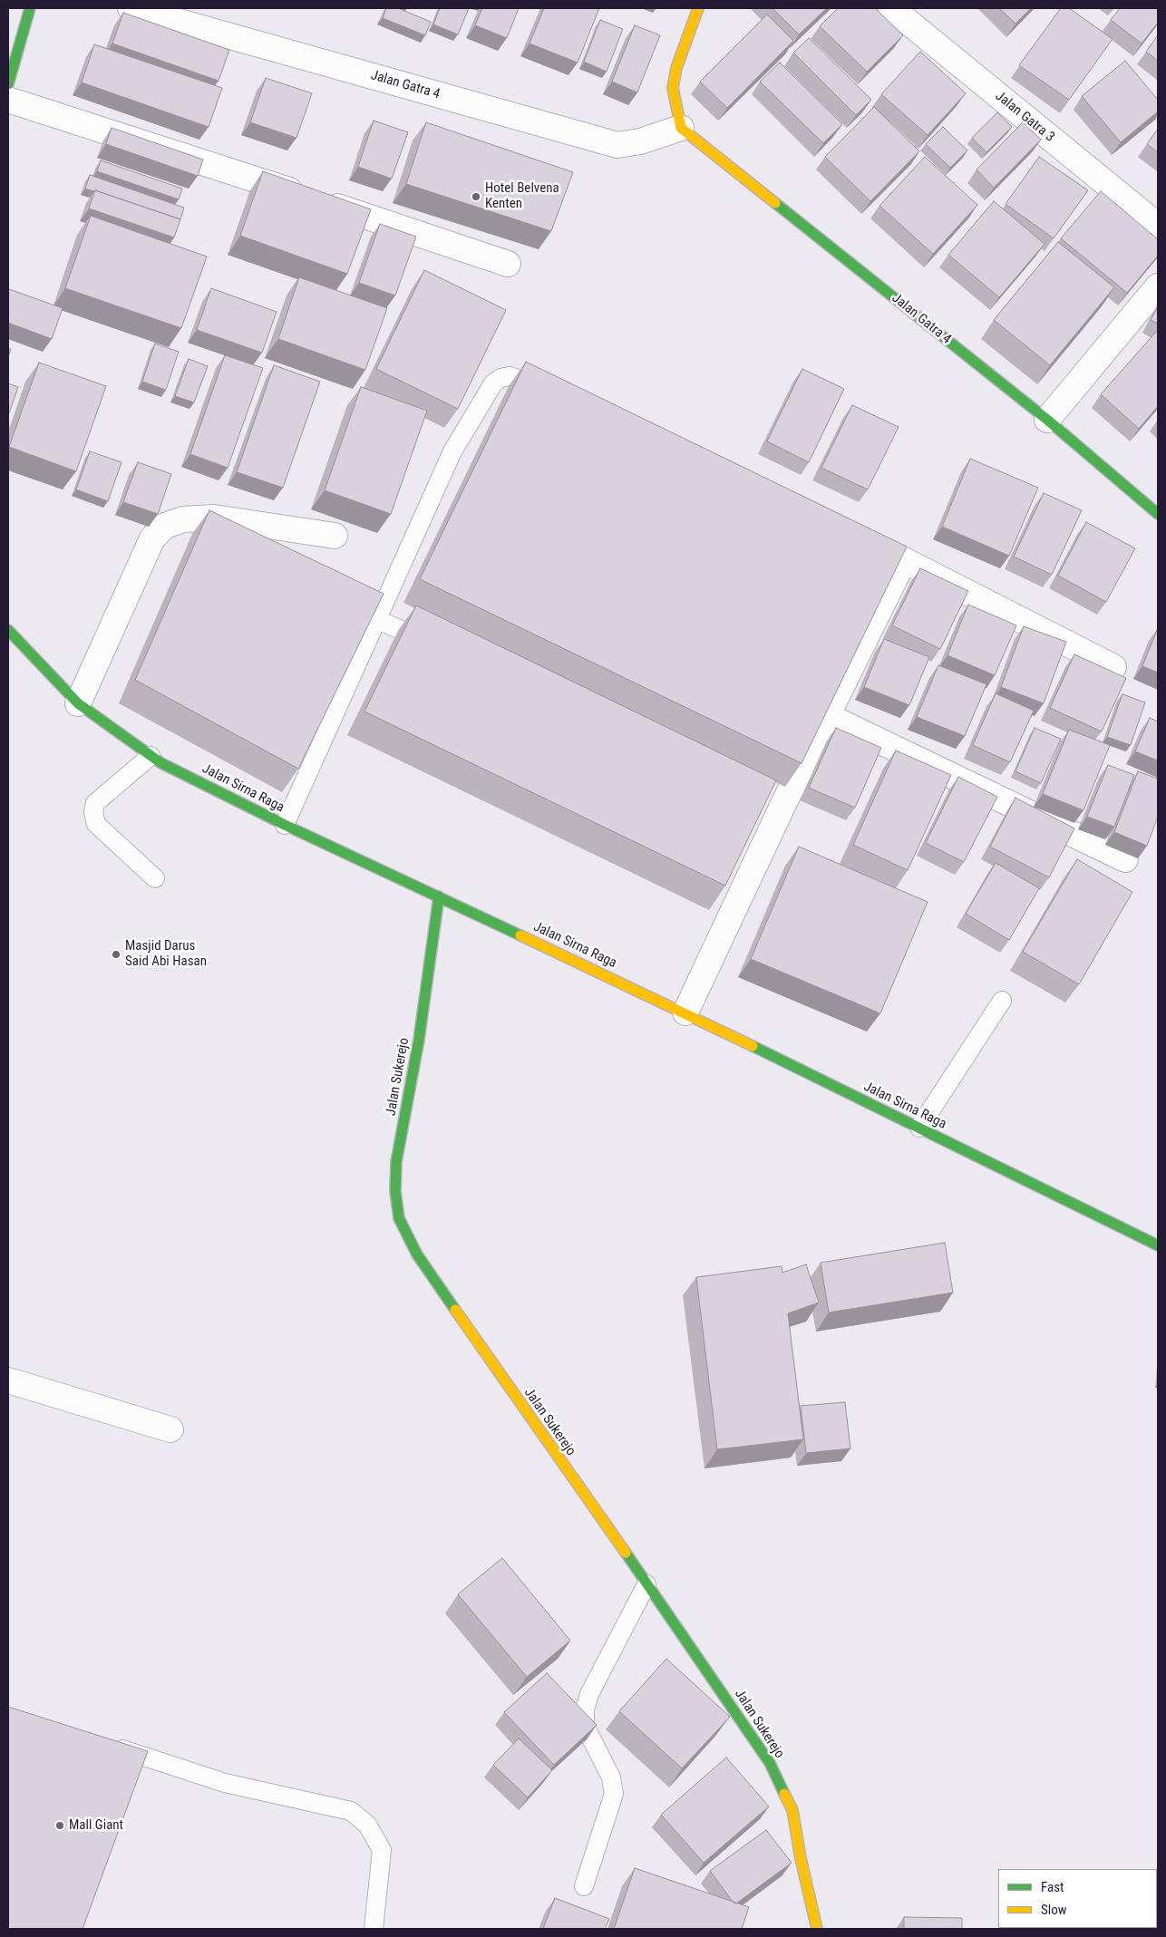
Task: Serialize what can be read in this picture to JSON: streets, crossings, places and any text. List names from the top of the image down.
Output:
{
  "streets": {
    "street": [
      "Jalan Gatra 4",
      "Jalan Gatra 3",
      "Jalan Sirna Raga",
      "Jalan Sukerejo"
    ]
  },
  "crossings": [
    ["Jalan Sirna Raga", "Jalan Sukerejo"]
  ],
  "places": ["Hotel Belvena Kenten", "Masjid Darus Said Abi Hasan", "Mall Giant"],
  "legend": ["Fast", "Slow"]
}
